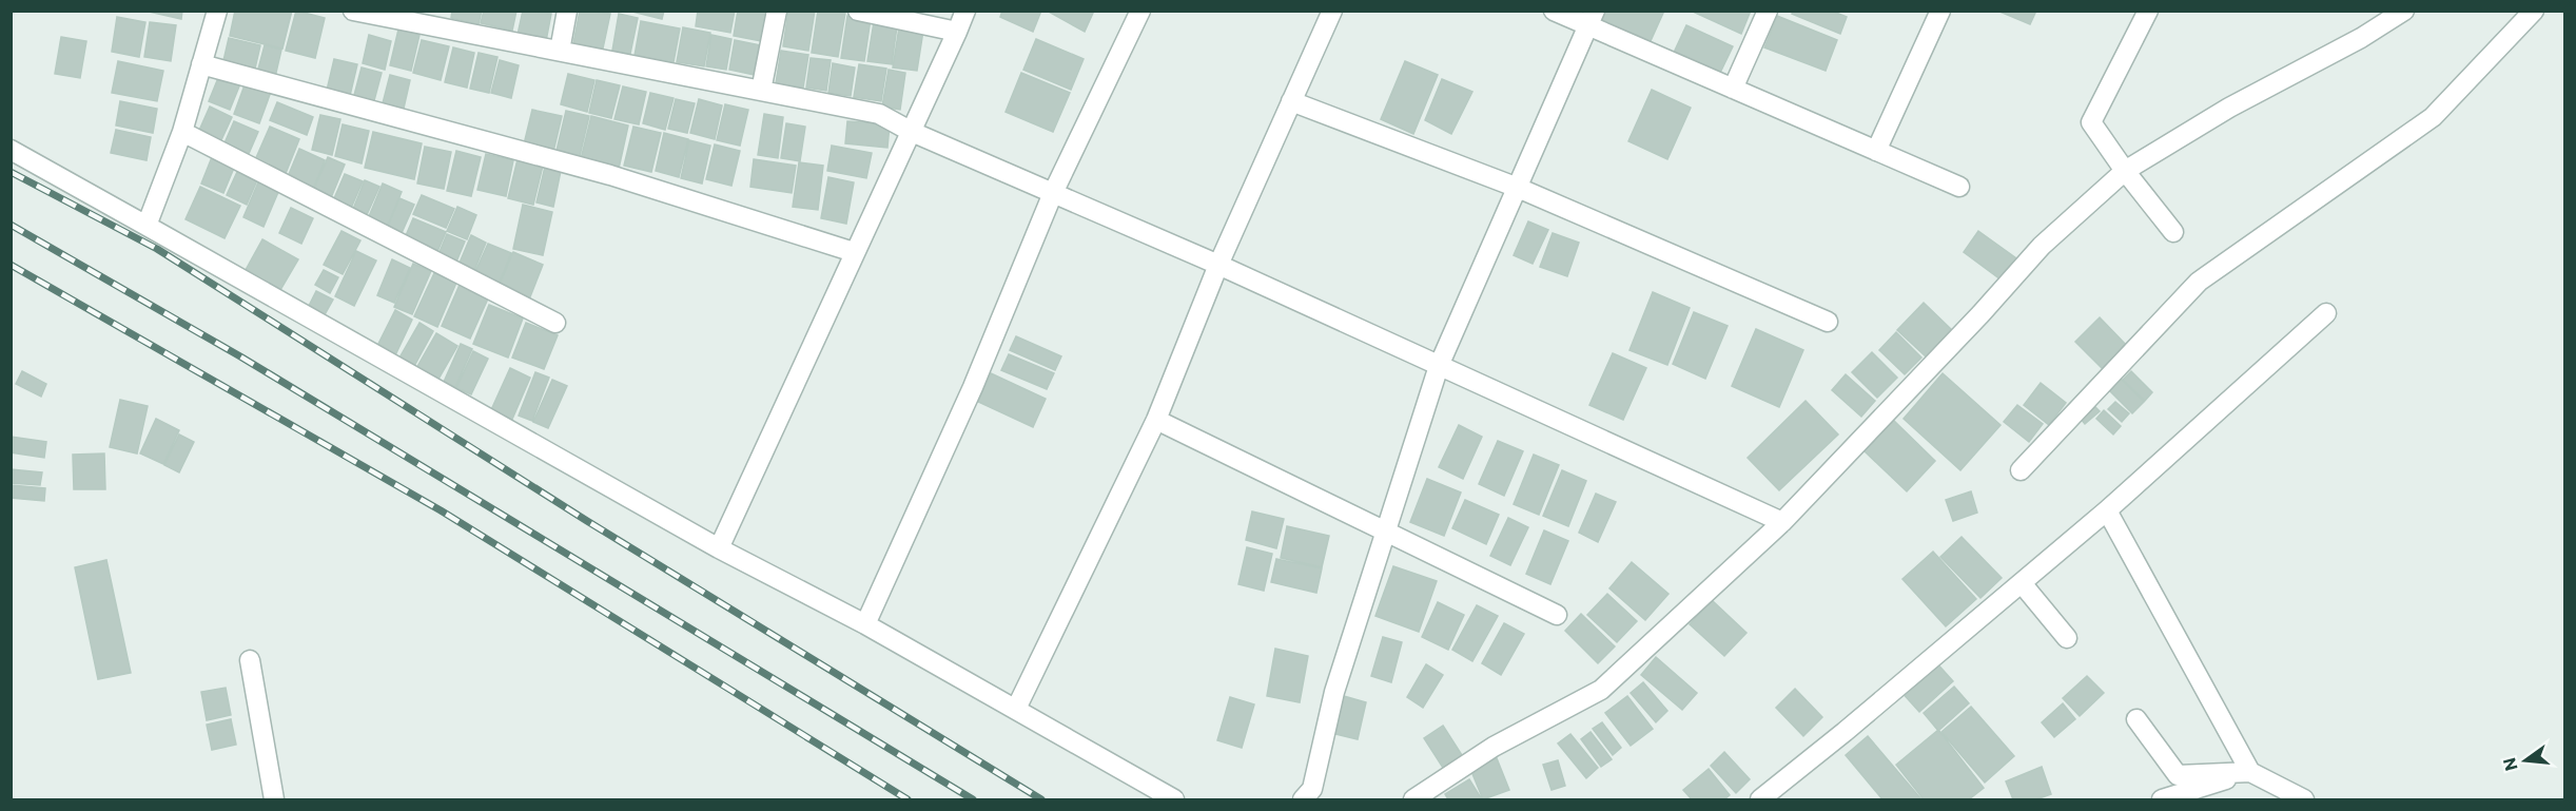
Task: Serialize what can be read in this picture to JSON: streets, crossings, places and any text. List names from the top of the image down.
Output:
{
  "north": "left"
}
